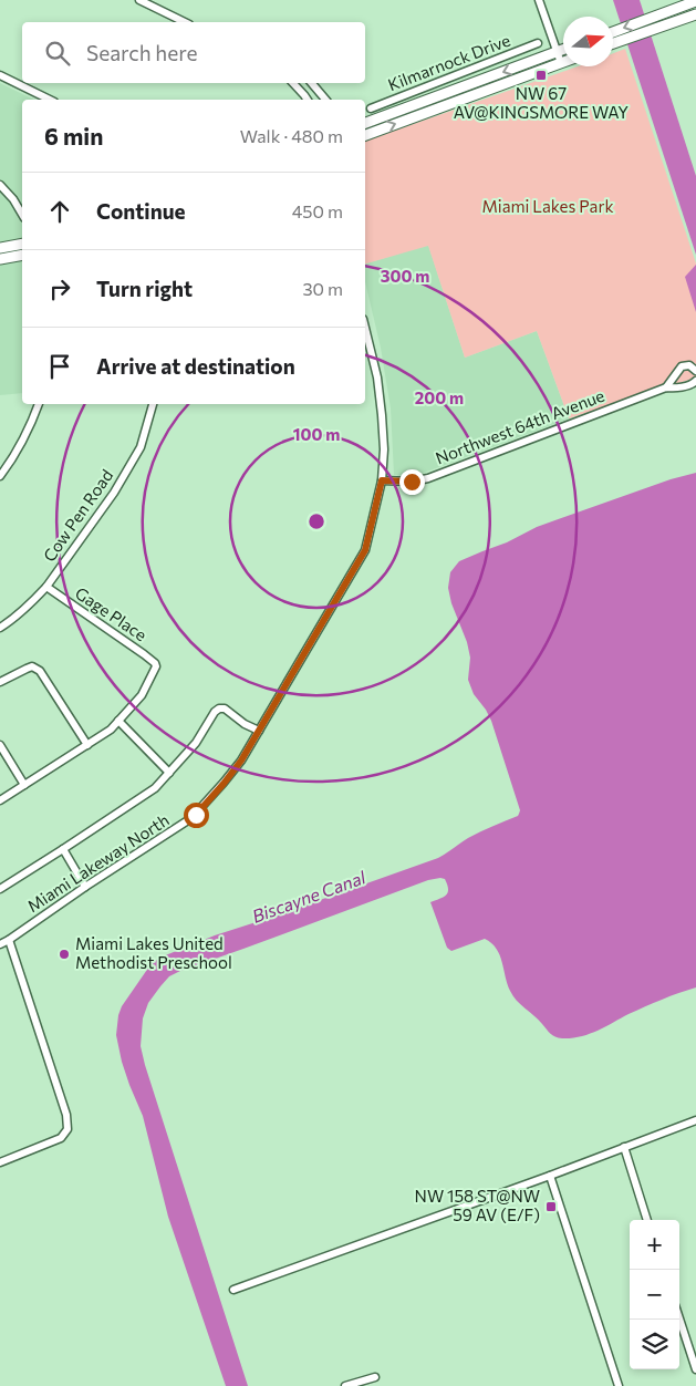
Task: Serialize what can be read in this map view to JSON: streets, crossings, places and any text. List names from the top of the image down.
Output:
{
  "streets": {
    "street": [
      "Kilmarnock Drive",
      "Northwest 64th Avenue",
      "Cow Pen Road",
      "Gage Place",
      "Miami Lakeway North"
    ]
  },
  "crossings": [
    ["Northwest 64th Avenue", "Miami Lakeway North"],
    ["Cow Pen Road", "Gage Place"]
  ],
  "water": ["Biscayne Canal"],
  "parks": ["Miami Lakes Park"],
  "places": {
    "transit": ["NW 67 AV@KINGSMORE WAY", "NW 158 ST@NW 59 AV (E/F)"],
    "other": ["Miami Lakes United Methodist Preschool"]
  },
  "north": "right",
  "page": {
    "search": "Search here",
    "heading": ["6 min", "Walk · 480 m"],
    "list": [
      ["Continue", "450 m"],
      ["Turn right", "30 m"],
      "Arrive at destination"
    ],
    "map_buttons": ["+", "−"]
  },
  "rings": ["300 m", "200 m", "100 m"]
}
